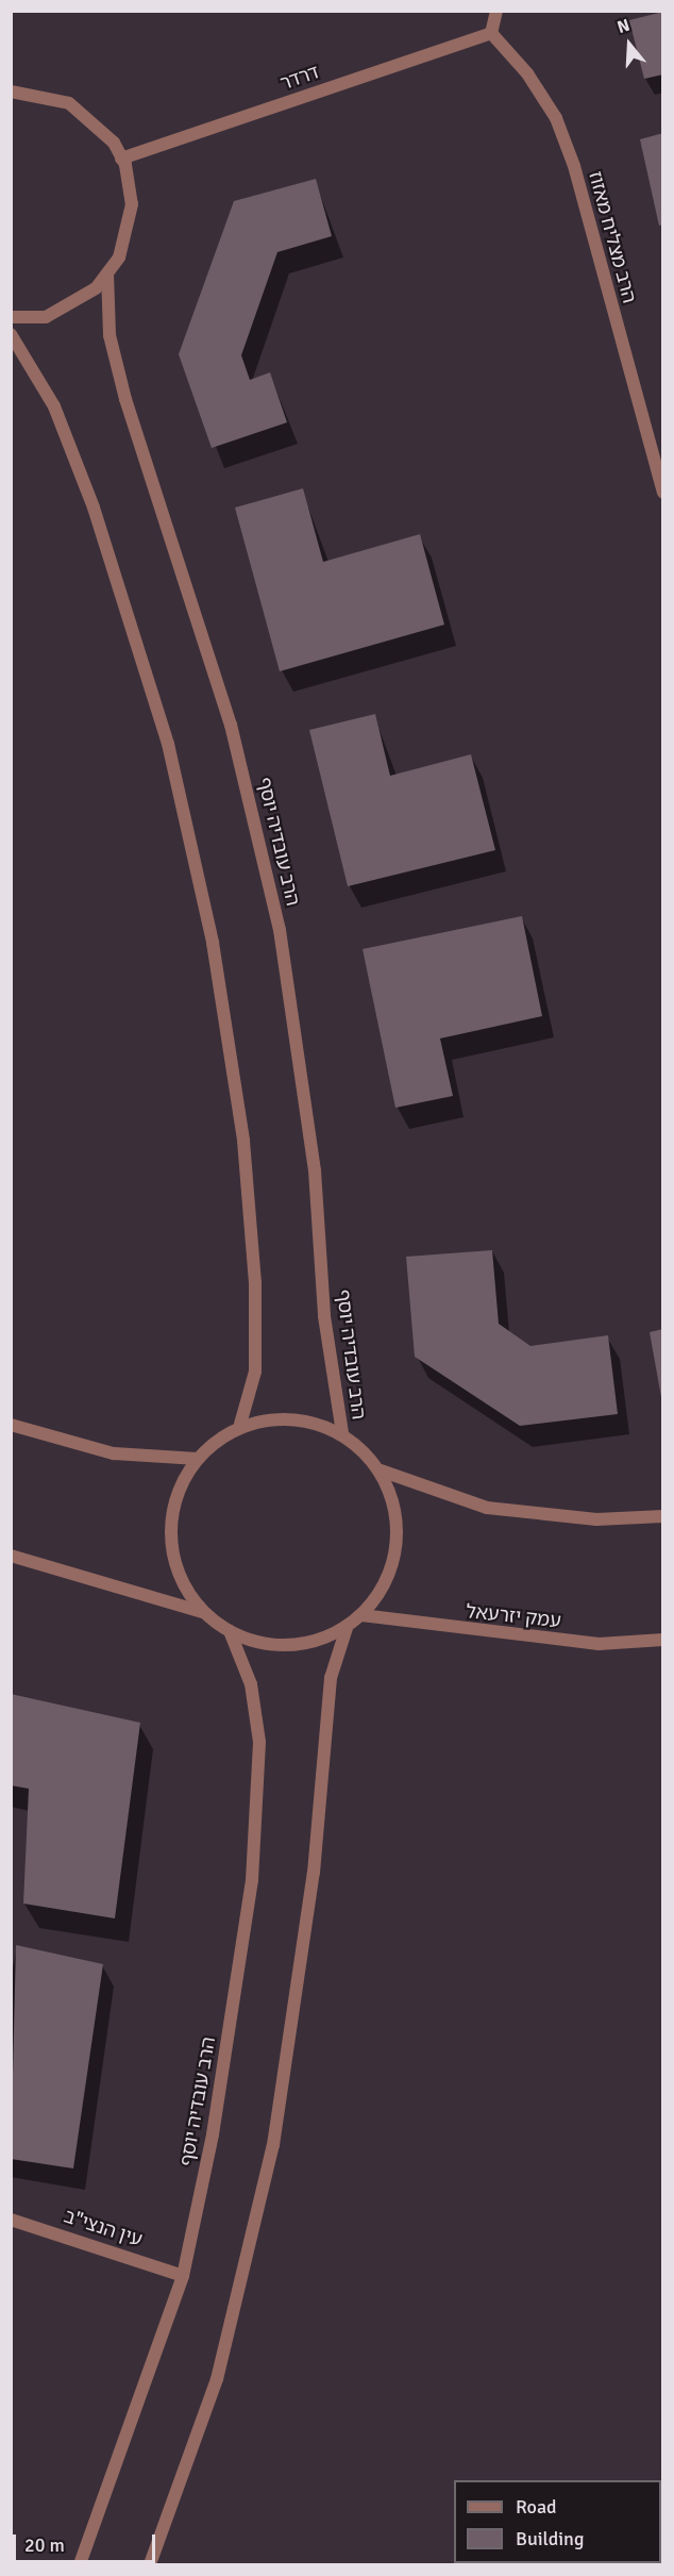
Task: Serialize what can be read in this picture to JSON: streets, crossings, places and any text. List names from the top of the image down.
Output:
{
  "streets": {
    "street": [
      "דרדר",
      "הרב מצליח מאזוז",
      "הרב עובדיה יוסף",
      "עמק יזרעאל",
      "עין הנצי\"ב"
    ]
  },
  "crossings": [
    ["דרדר", "הרב מצליח מאזוז"],
    ["הרב עובדיה יוסף", "עמק יזרעאל"],
    ["הרב עובדיה יוסף", "עין הנצי\"ב"]
  ],
  "legend": ["Road", "Building"],
  "scale_bar": "20 m",
  "north": "top"
}
